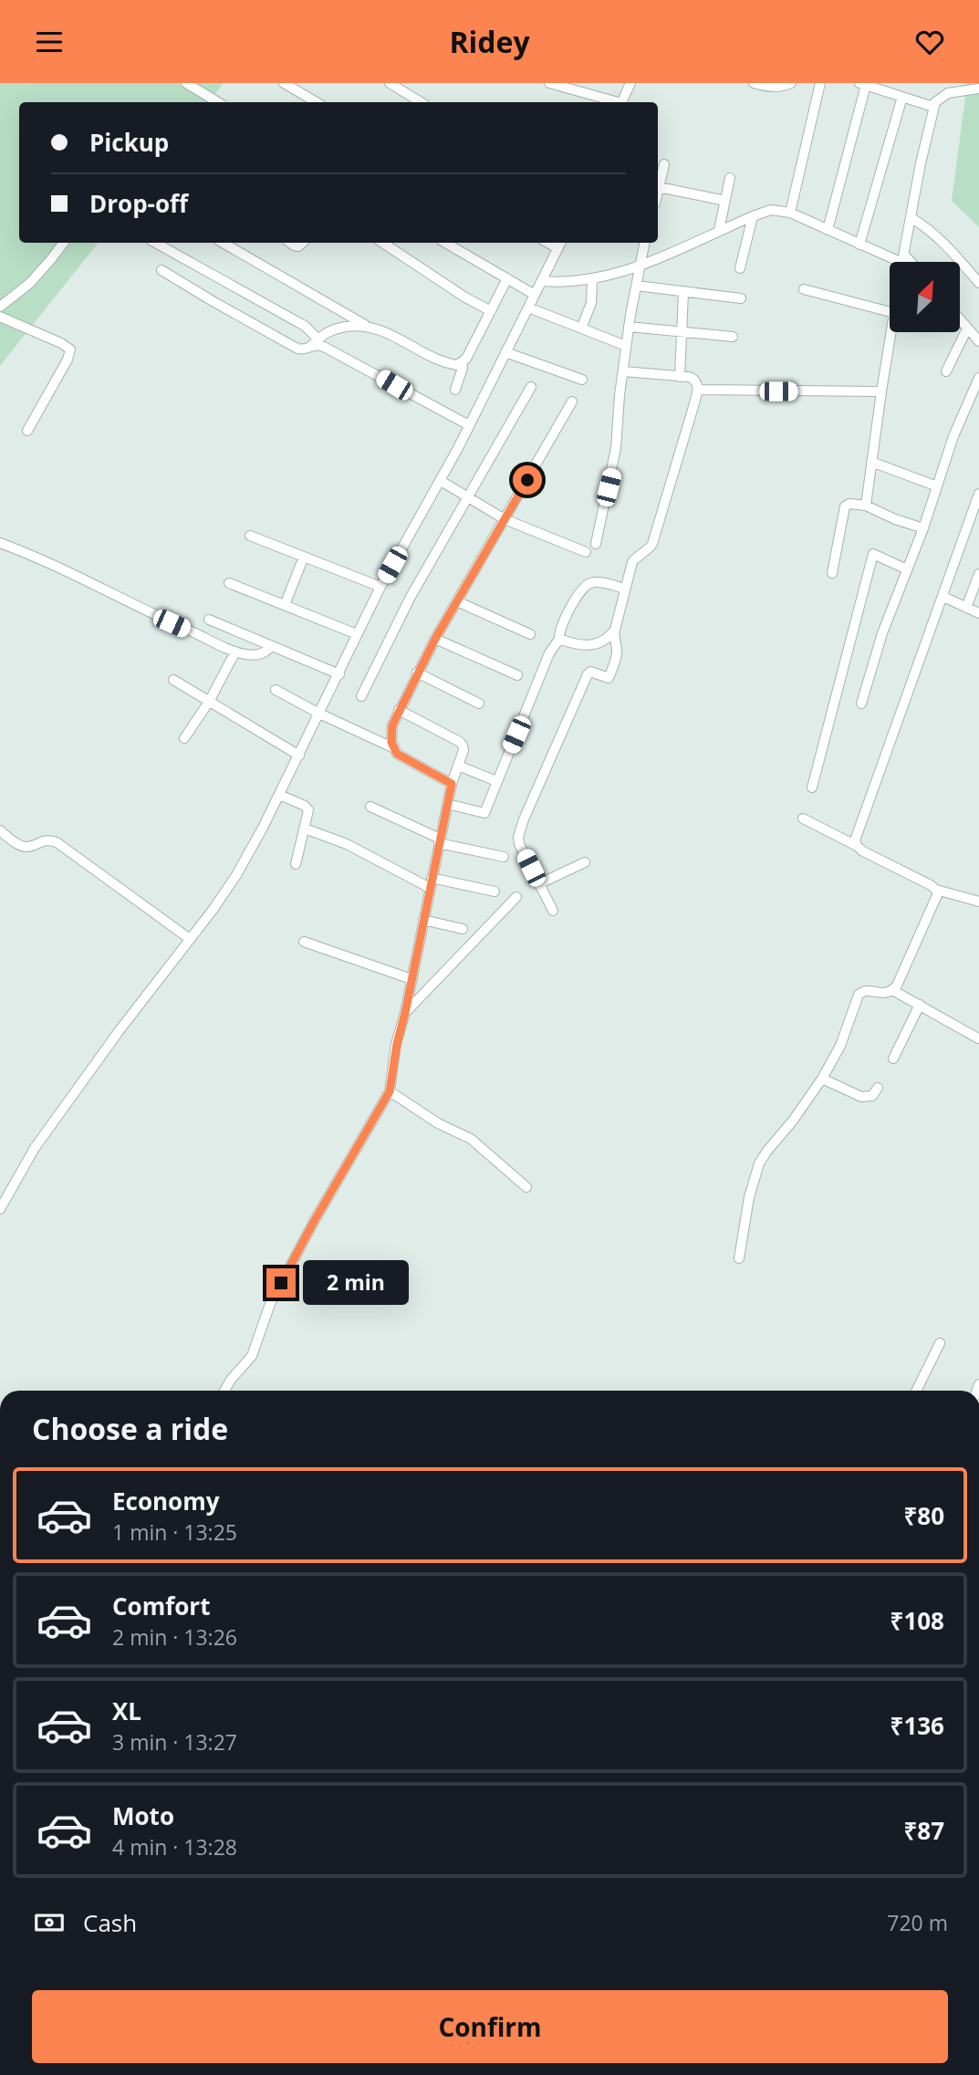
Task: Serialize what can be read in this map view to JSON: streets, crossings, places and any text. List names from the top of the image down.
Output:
{
  "north": "top right",
  "page": {
    "header": "Ridey",
    "banner": ["Pickup", "Drop-off"],
    "bubble": "2 min",
    "heading": "Choose a ride",
    "list": [
      {
        "name": "Economy",
        "note": "1 min · 13:25",
        "value": "₹80"
      },
      {
        "name": "Comfort",
        "note": "2 min · 13:26",
        "value": "₹108"
      },
      {
        "name": "XL",
        "note": "3 min · 13:27",
        "value": "₹136"
      },
      {
        "name": "Moto",
        "note": "4 min · 13:28",
        "value": "₹87"
      }
    ],
    "pay": ["Cash", "720 m"],
    "buttons": "Confirm"
  }
}
